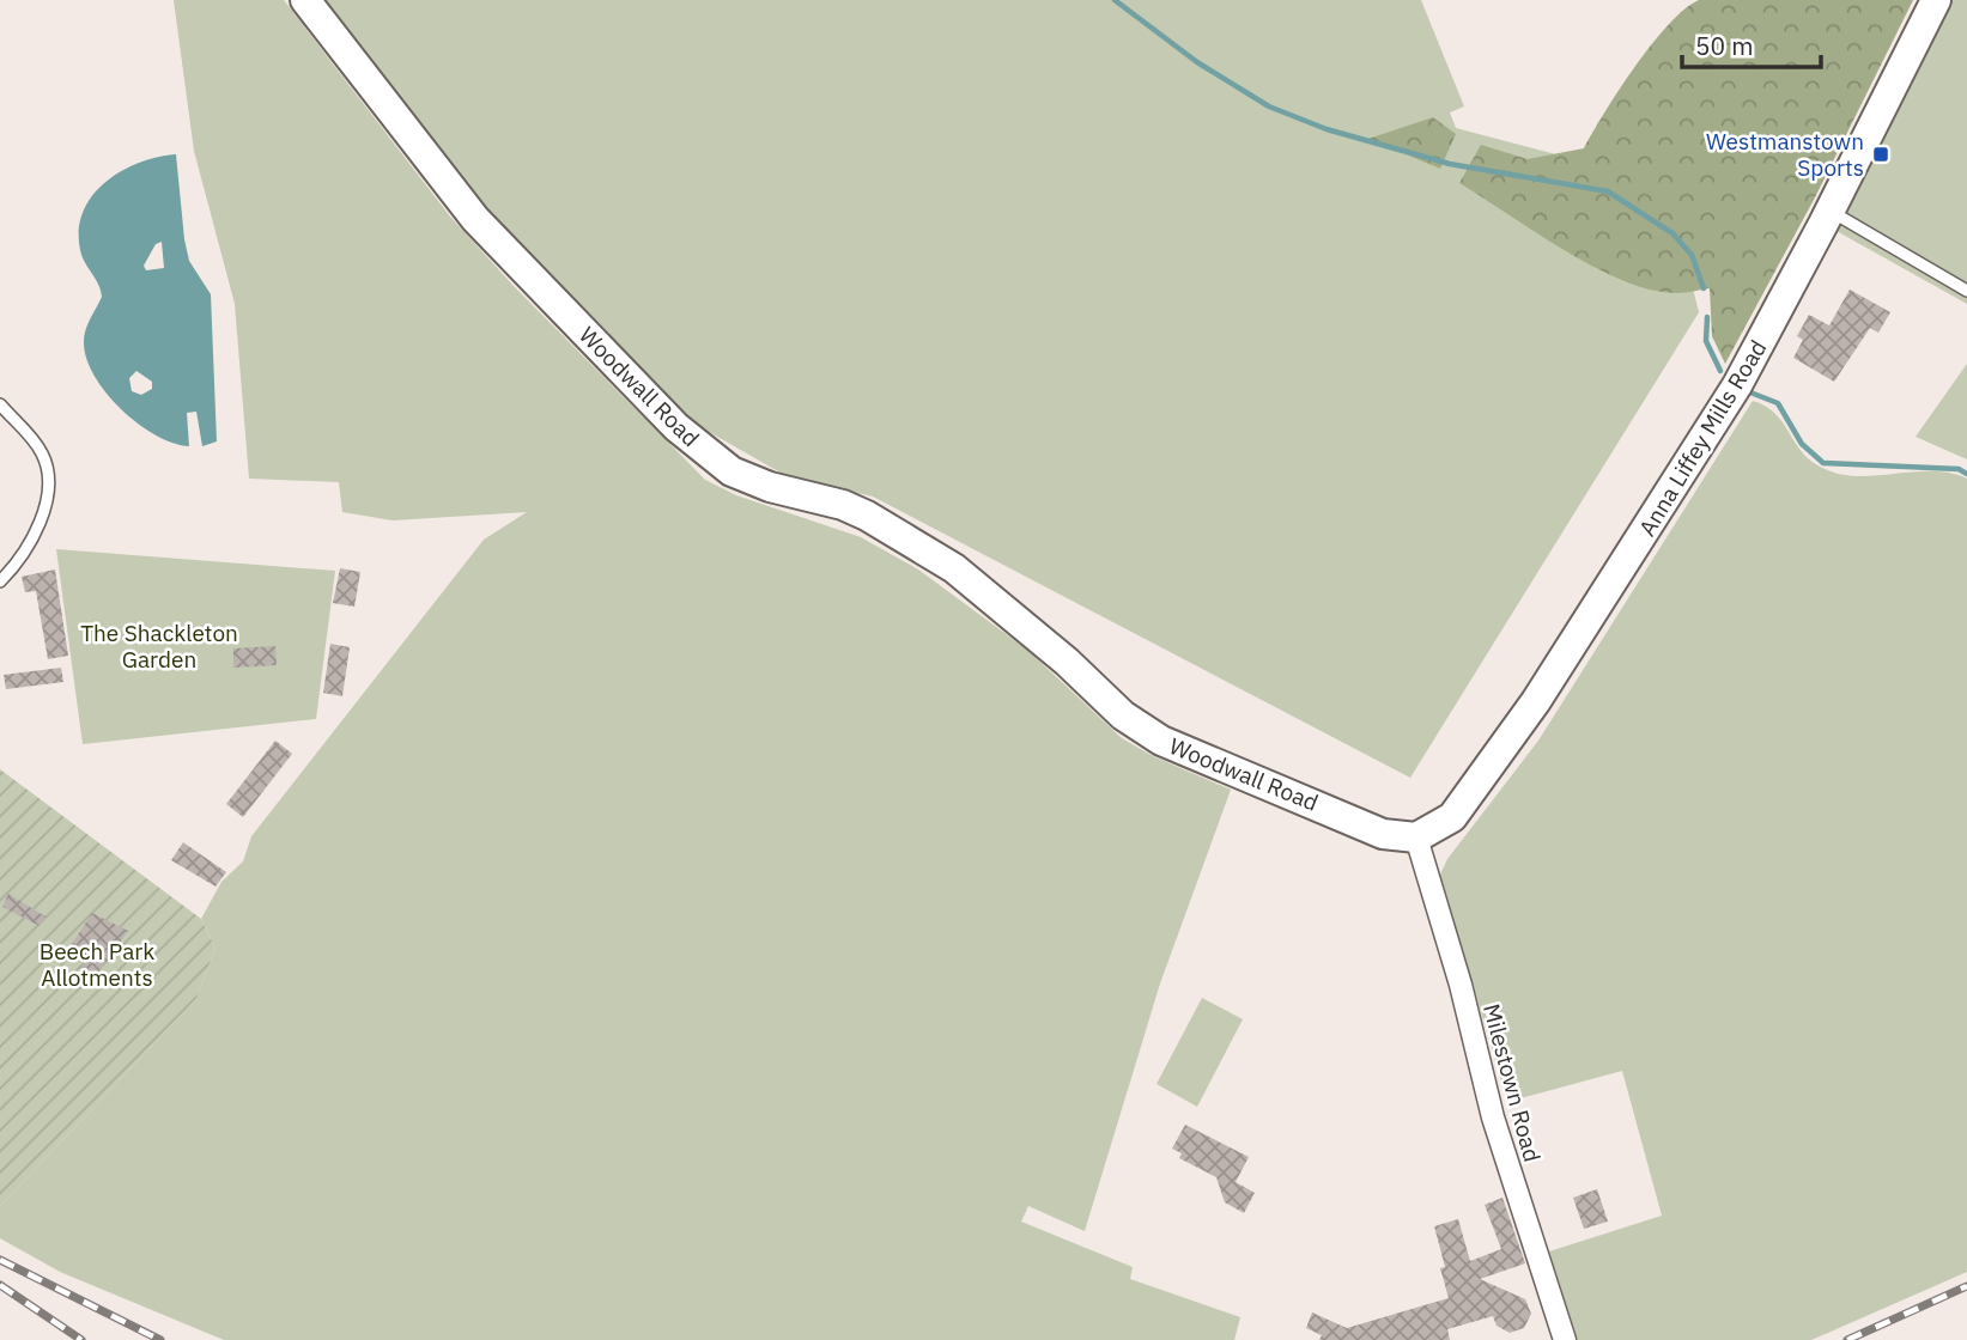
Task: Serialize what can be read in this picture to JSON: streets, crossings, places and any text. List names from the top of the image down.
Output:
{
  "streets": {
    "main road": ["Woodwall Road", "Anna Liffey Mills Road"],
    "street": ["Milestown Road"]
  },
  "crossings": [
    ["Woodwall Road", "Anna Liffey Mills Road"],
    ["Woodwall Road", "Milestown Road"],
    ["Anna Liffey Mills Road", "Milestown Road"]
  ],
  "parks": ["The Shackleton Garden", "Beech Park Allotments"],
  "places": {
    "transit": ["Westmanstown Sports"]
  },
  "scale_bar": "50 m"
}
